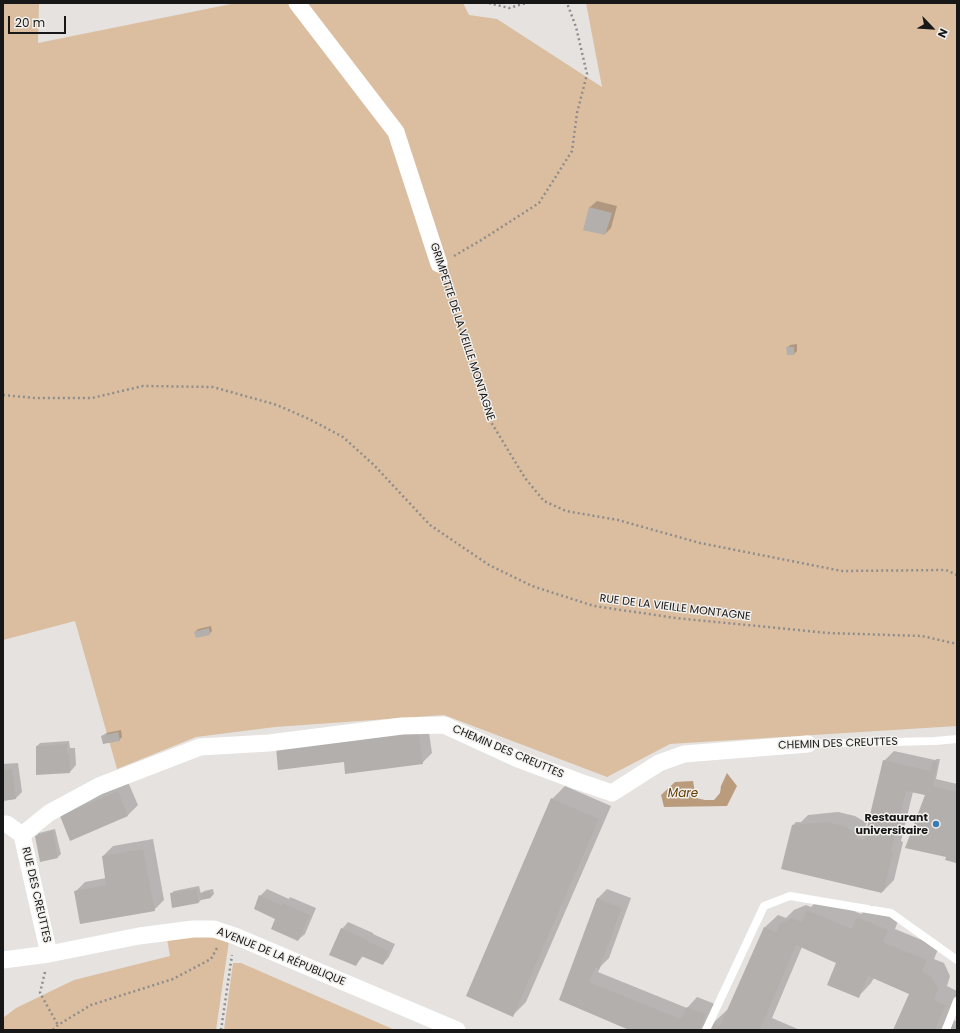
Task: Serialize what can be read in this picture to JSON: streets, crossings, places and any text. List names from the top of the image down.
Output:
{
  "streets": {
    "street": [
      "GRIMPETTE DE LA VEILLE MONTAGNE",
      "CHEMIN DES CREUTTES",
      "RUE DES CREUTTES",
      "AVENUE DE LA RÉPUBLIQUE"
    ],
    "path": ["RUE DE LA VIEILLE MONTAGNE"]
  },
  "crossings": [
    ["CHEMIN DES CREUTTES", "RUE DES CREUTTES"],
    ["RUE DES CREUTTES", "AVENUE DE LA RÉPUBLIQUE"]
  ],
  "water": ["Mare"],
  "places": ["Restaurant universitaire"],
  "scale_bar": "20 m",
  "north": "bottom right"
}
